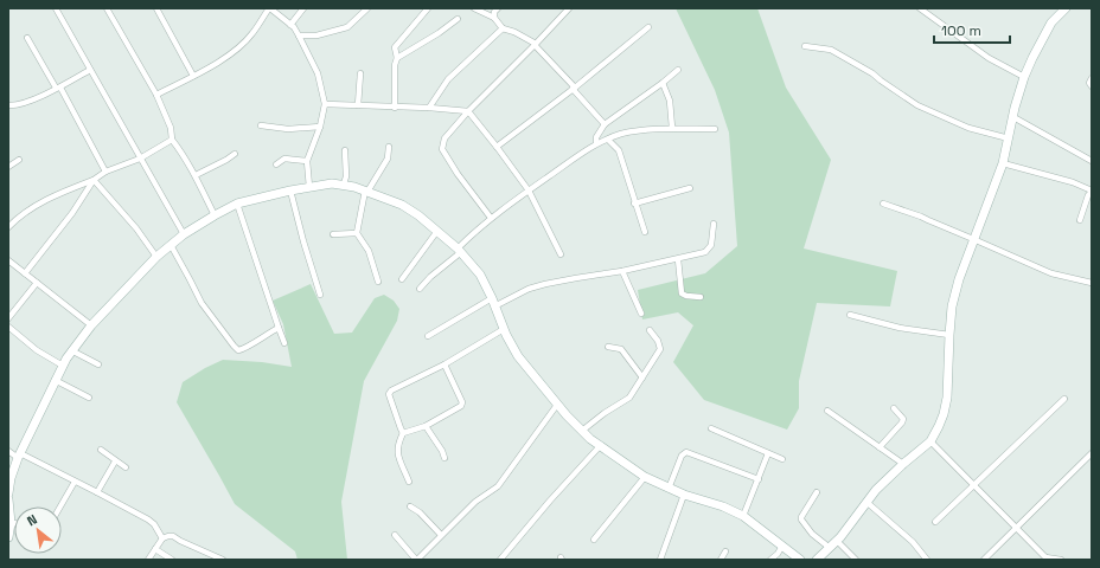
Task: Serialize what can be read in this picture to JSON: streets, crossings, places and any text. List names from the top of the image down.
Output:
{
  "scale_bar": "100 m",
  "north": "top left"
}
